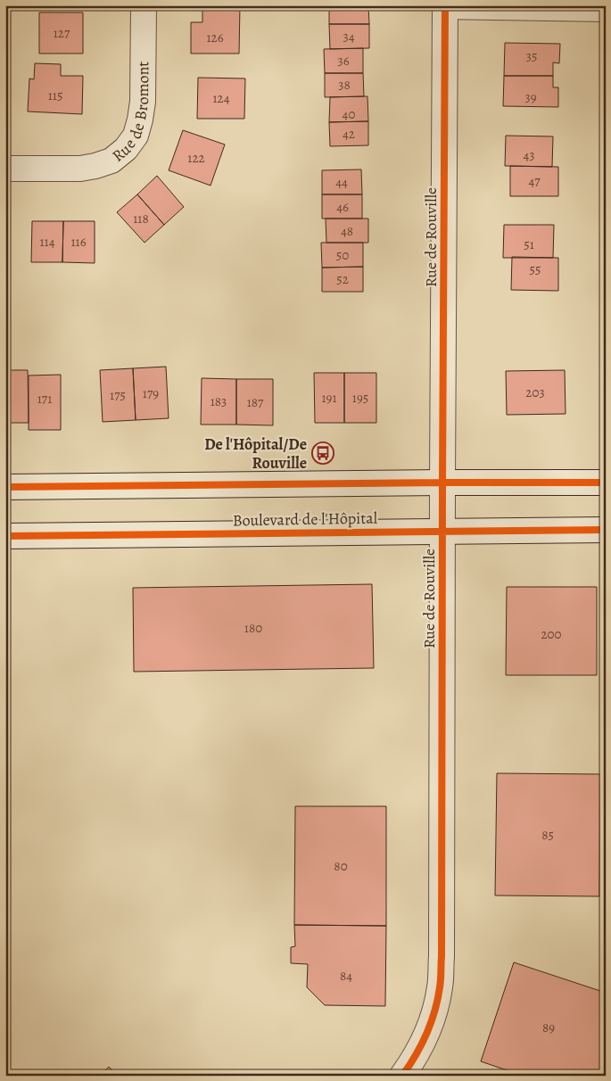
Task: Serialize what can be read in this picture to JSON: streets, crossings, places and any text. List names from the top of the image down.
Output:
{
  "streets": {
    "street": ["Rue de Bromont", "Rue de Rouville", "Boulevard de l'Hôpital"]
  },
  "crossings": [
    ["Rue de Rouville", "Boulevard de l'Hôpital"]
  ],
  "places": {
    "bus stop": ["De l'Hôpital/De Rouville"]
  },
  "house_numbers": [
    "127",
    "34",
    "126",
    "35",
    "36",
    "38",
    "115",
    "39",
    "124",
    "40",
    "42",
    "43",
    "122",
    "47",
    "44",
    "46",
    "118",
    "48",
    "114",
    "116",
    "51",
    "50",
    "55",
    "52",
    "203",
    "179",
    "175",
    "191",
    "195",
    "171",
    "183",
    "187",
    "180",
    "200",
    "85",
    "80",
    "84",
    "89"
  ]
}
